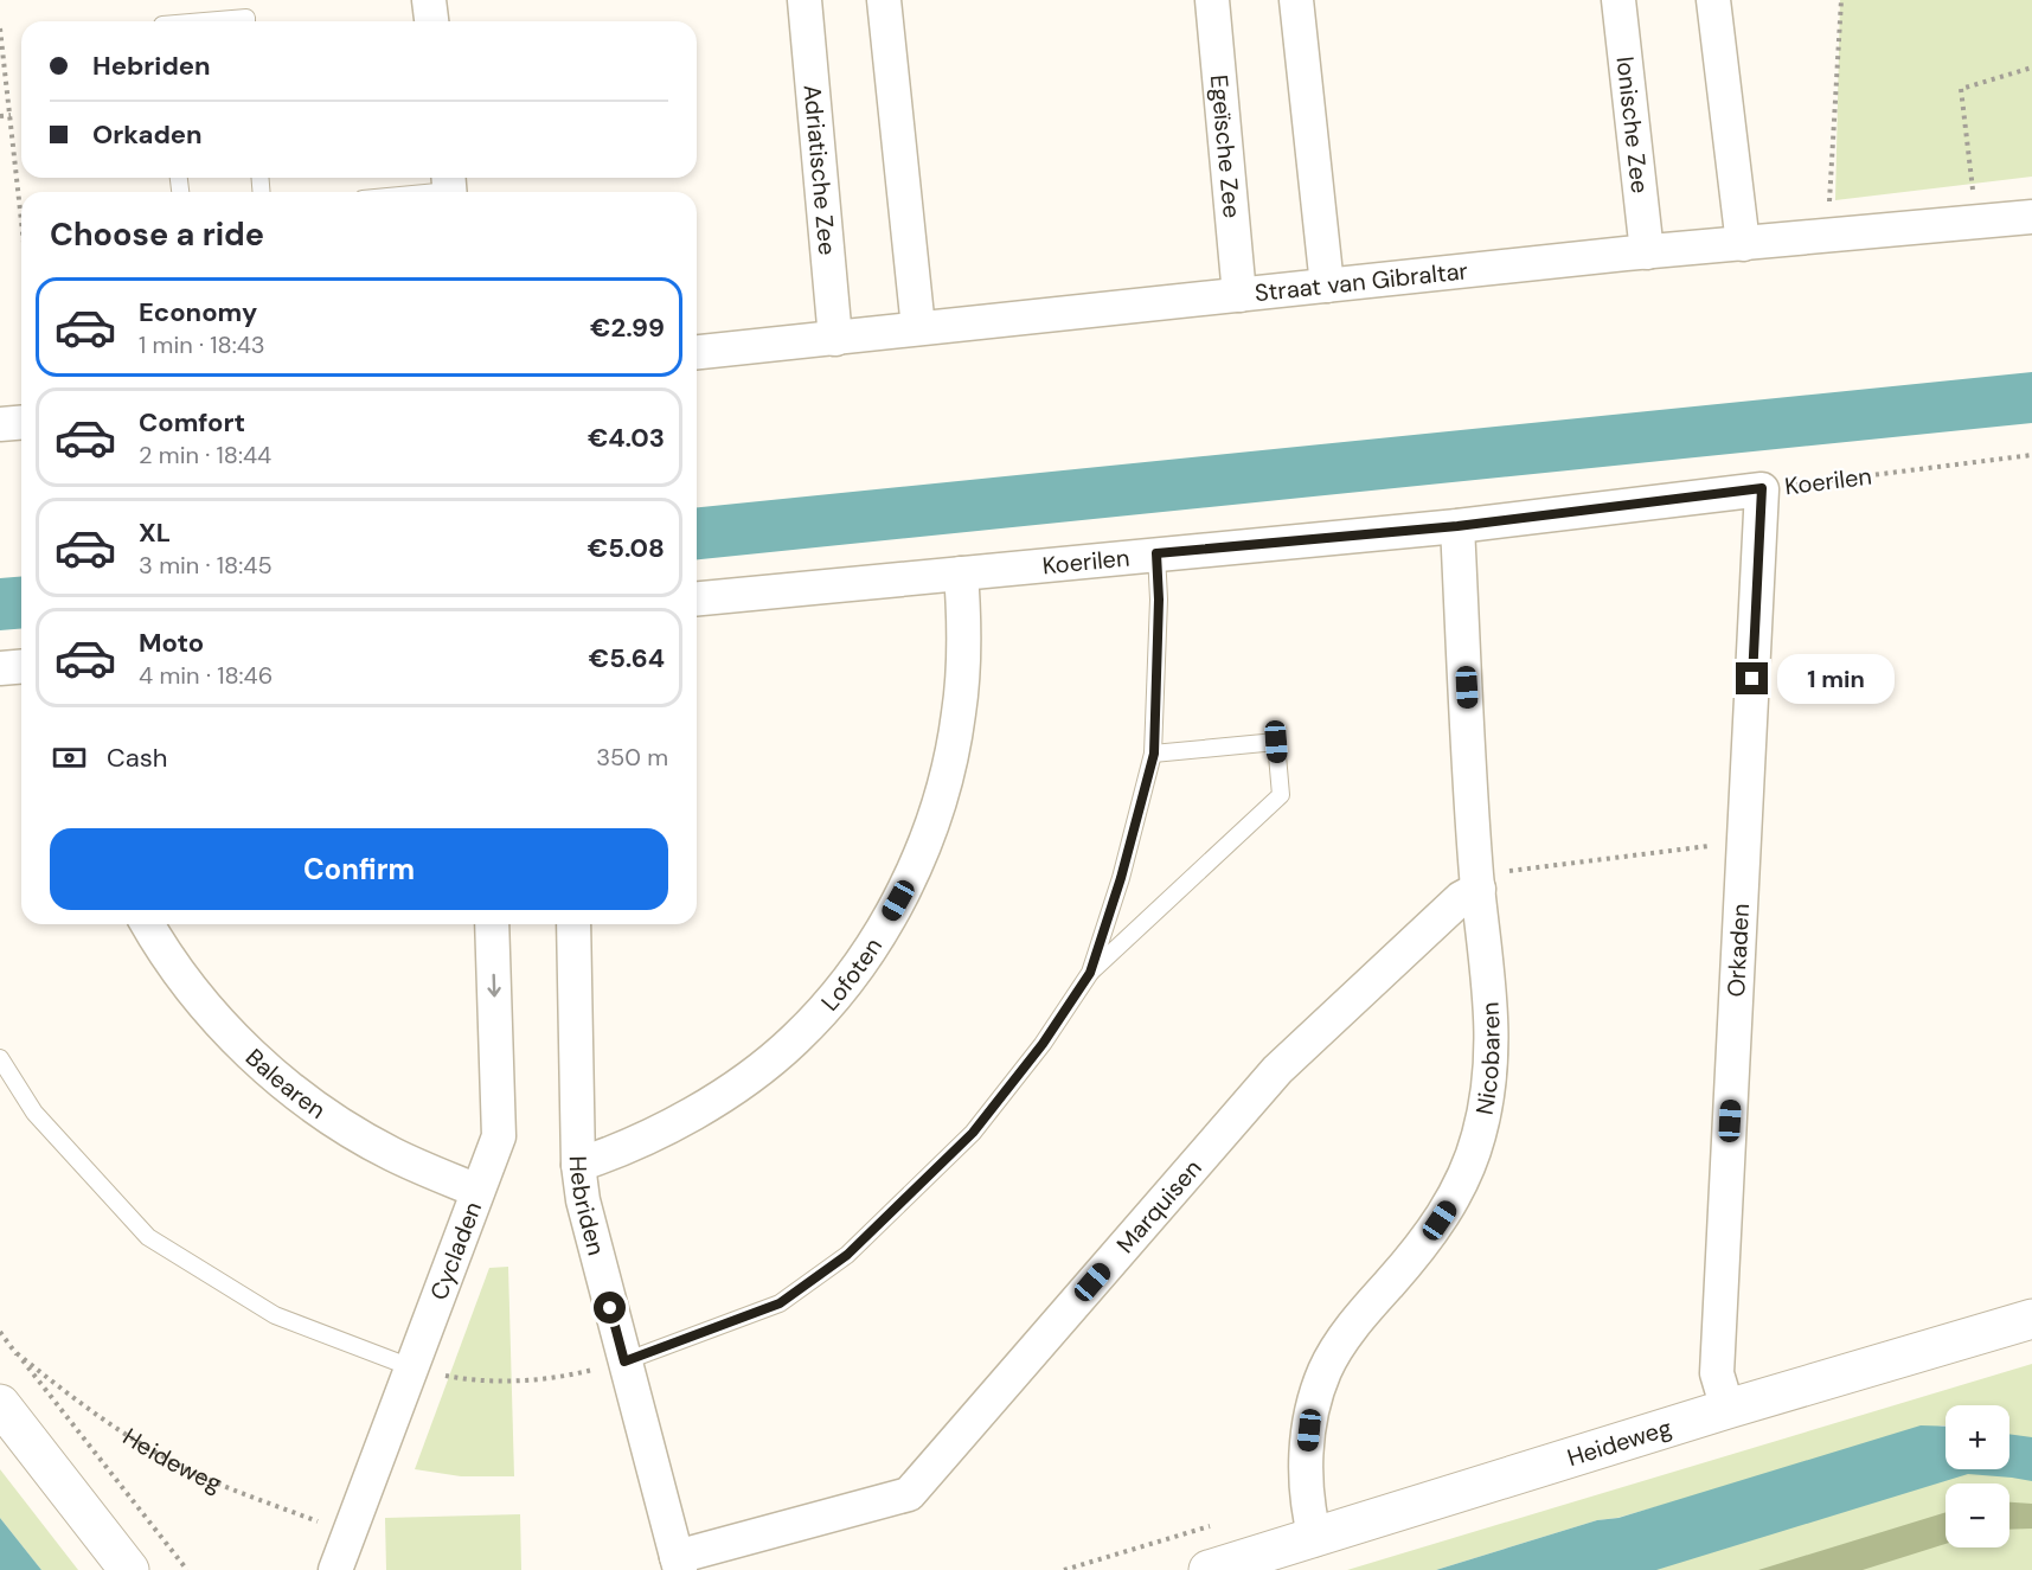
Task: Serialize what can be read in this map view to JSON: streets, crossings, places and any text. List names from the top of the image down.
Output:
{
  "streets": {
    "street": [
      "Ionische Zee",
      "Egeïsche Zee",
      "Adriatische Zee",
      "Straat van Gibraltar",
      "Koerilen",
      "Orkaden",
      "Lofoten",
      "Nicobaren",
      "Balearen",
      "Hebriden",
      "Marquisen",
      "Cycladen",
      "Heideweg"
    ]
  },
  "crossings": [
    ["Ionische Zee", "Straat van Gibraltar"],
    ["Egeïsche Zee", "Straat van Gibraltar"],
    ["Adriatische Zee", "Straat van Gibraltar"],
    ["Koerilen", "Orkaden"],
    ["Koerilen", "Lofoten"],
    ["Koerilen", "Nicobaren"],
    ["Orkaden", "Heideweg"],
    ["Lofoten", "Hebriden"],
    ["Nicobaren", "Marquisen"],
    ["Nicobaren", "Heideweg"],
    ["Balearen", "Cycladen"],
    ["Hebriden", "Marquisen"],
    ["Cycladen", "Heideweg"]
  ],
  "one_way": ["Cycladen"],
  "page": {
    "banner": ["Hebriden", "Orkaden"],
    "heading": "Choose a ride",
    "list": [
      {
        "name": "Economy",
        "note": "1 min · 18:43",
        "value": "€2.99"
      },
      {
        "name": "Comfort",
        "note": "2 min · 18:44",
        "value": "€4.03"
      },
      {
        "name": "XL",
        "note": "3 min · 18:45",
        "value": "€5.08"
      },
      {
        "name": "Moto",
        "note": "4 min · 18:46",
        "value": "€5.64"
      }
    ],
    "bubble": "1 min",
    "pay": ["Cash", "350 m"],
    "buttons": "Confirm",
    "map_buttons": ["+", "−"]
  }
}
